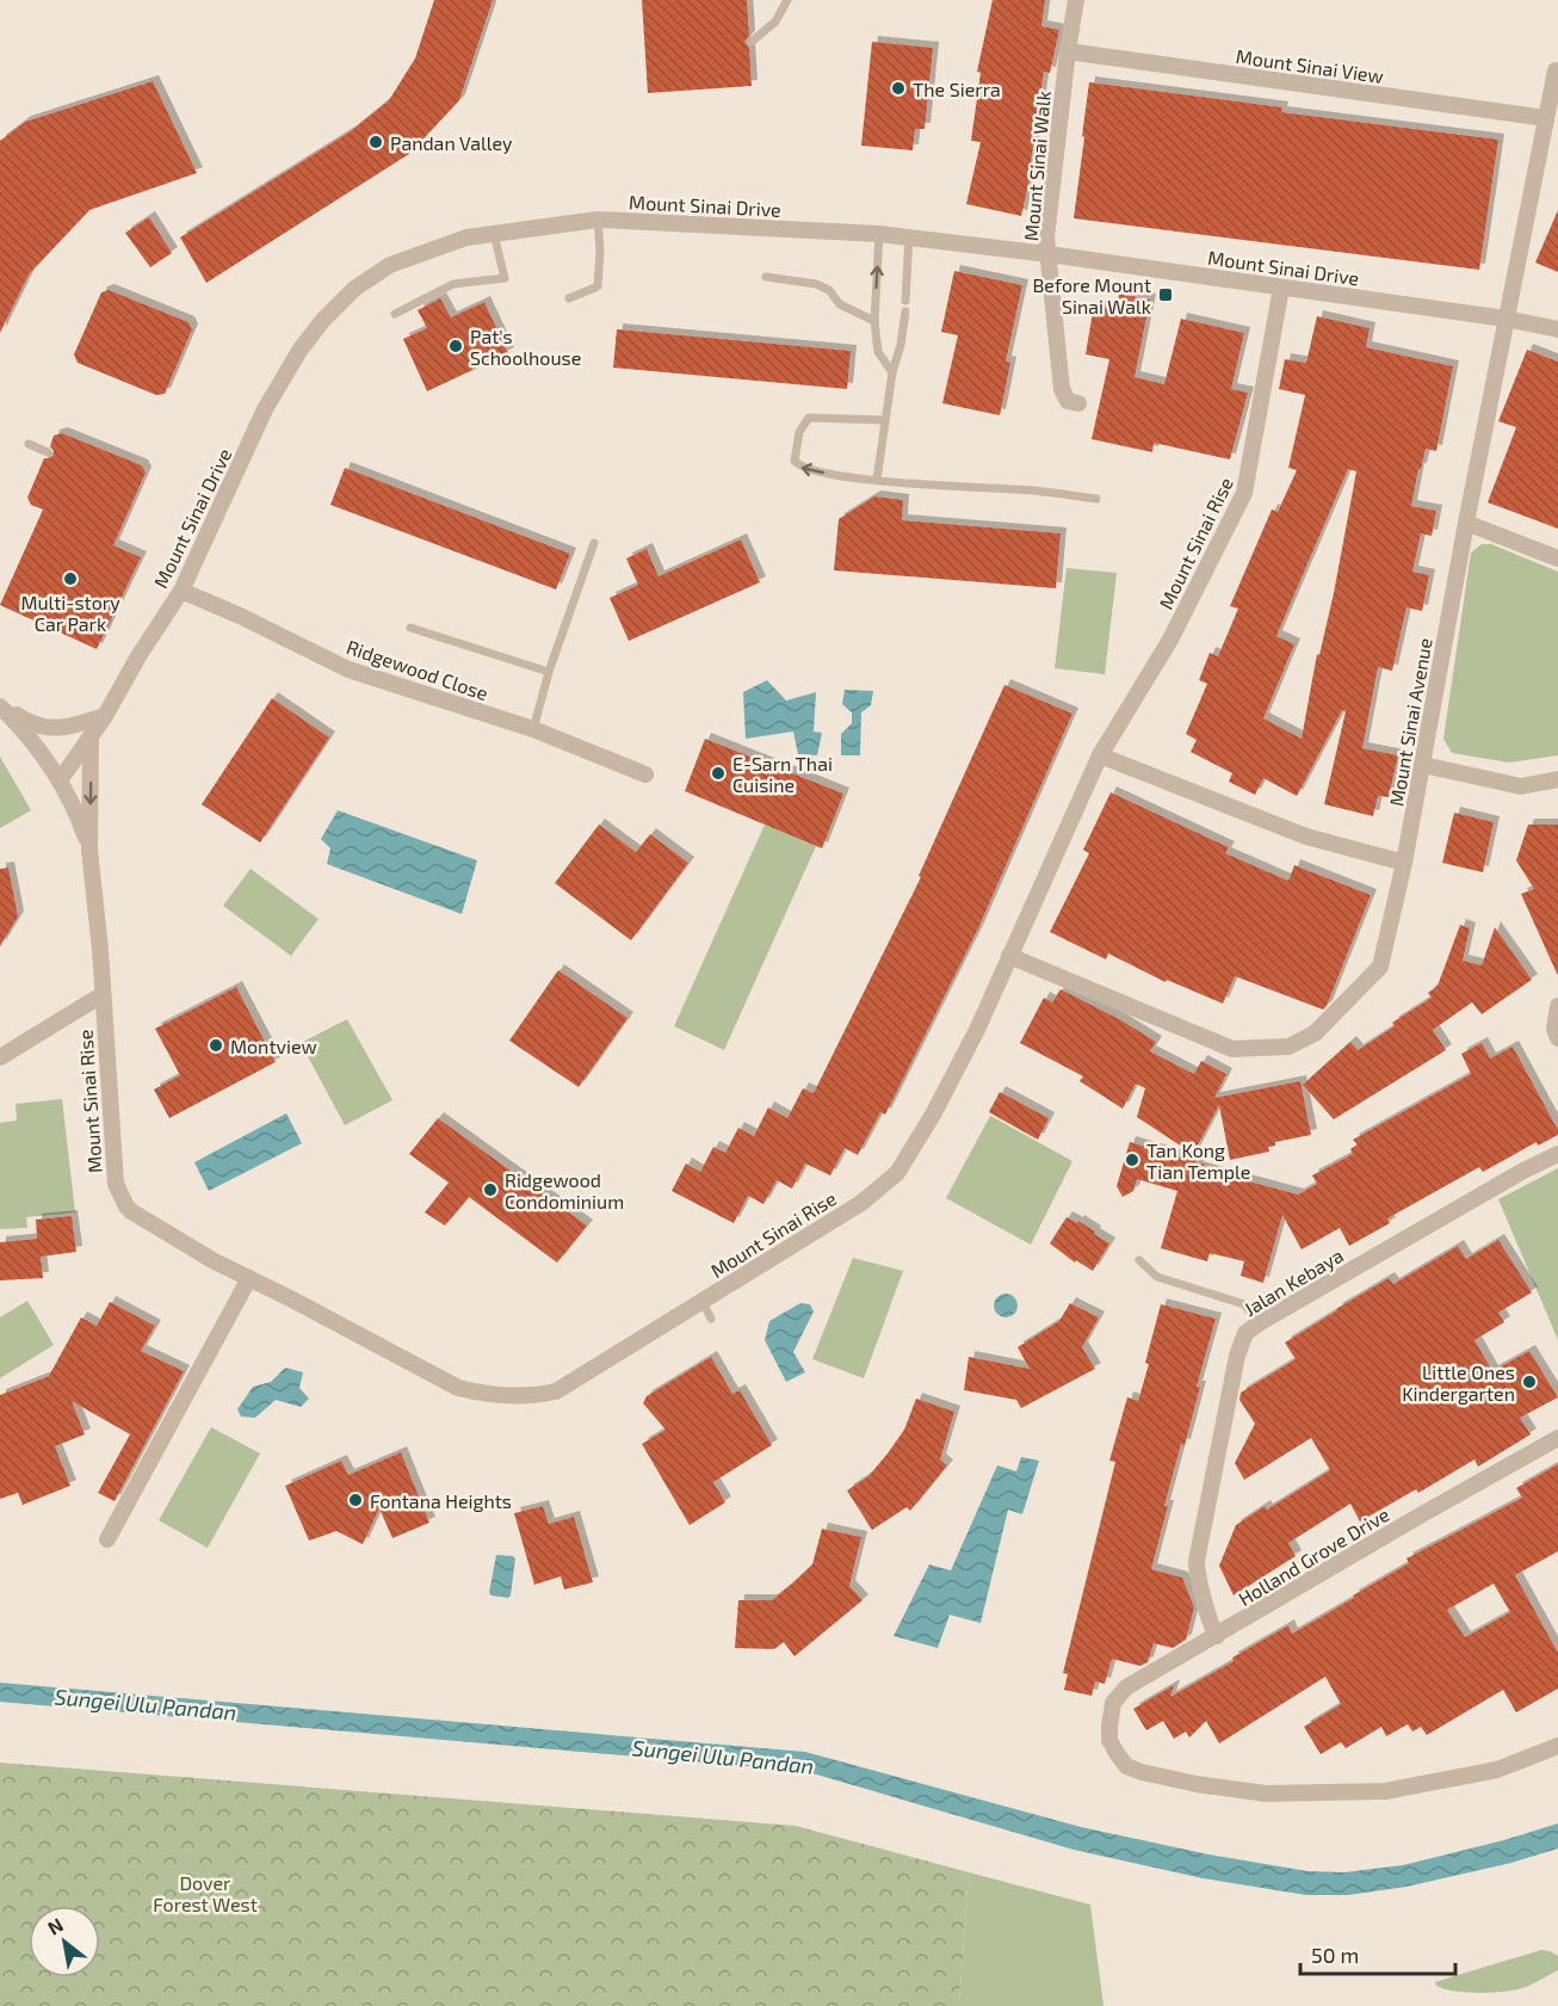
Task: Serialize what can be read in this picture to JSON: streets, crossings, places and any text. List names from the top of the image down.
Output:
{
  "streets": {
    "street": [
      "Mount Sinai View",
      "Mount Sinai Walk",
      "Mount Sinai Drive",
      "Mount Sinai Rise",
      "Ridgewood Close",
      "Mount Sinai Avenue",
      "Jalan Kebaya",
      "Holland Grove Drive"
    ]
  },
  "crossings": [
    ["Mount Sinai View", "Mount Sinai Walk"],
    ["Mount Sinai View", "Mount Sinai Avenue"],
    ["Mount Sinai Walk", "Mount Sinai Drive"],
    ["Mount Sinai Drive", "Mount Sinai Rise"],
    ["Mount Sinai Drive", "Ridgewood Close"],
    ["Mount Sinai Drive", "Mount Sinai Avenue"],
    ["Mount Sinai Rise", "Mount Sinai Avenue"],
    ["Jalan Kebaya", "Holland Grove Drive"]
  ],
  "water": ["Sungei Ulu Pandan"],
  "parks": ["Dover Forest West"],
  "places": {
    "other": [
      "The Sierra",
      "Pandan Valley",
      "Pat's Schoolhouse",
      "Multi-story Car Park",
      "E-Sarn Thai Cuisine",
      "Montview",
      "Tan Kong Tian Temple",
      "Ridgewood Condominium",
      "Little Ones Kindergarten",
      "Fontana Heights"
    ],
    "transit": ["Before Mount Sinai Walk"]
  },
  "scale_bar": "50 m",
  "north": "top left"
}
